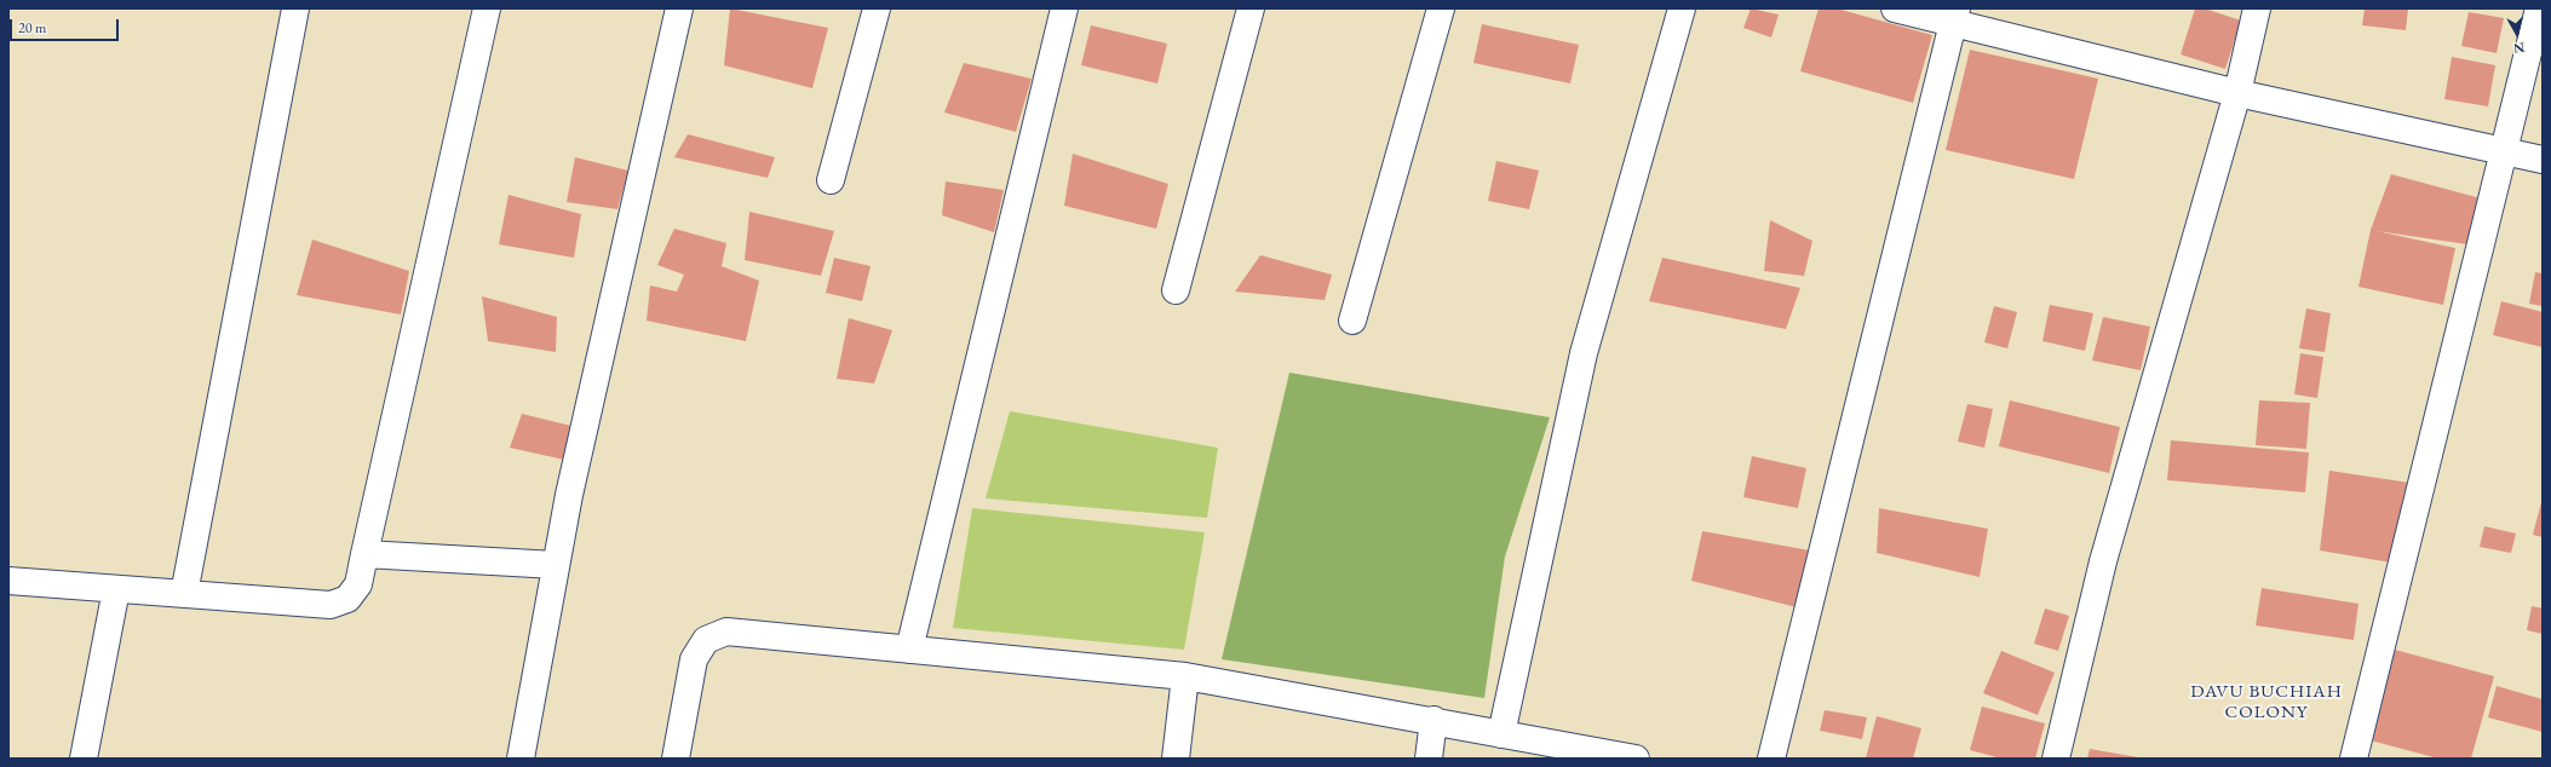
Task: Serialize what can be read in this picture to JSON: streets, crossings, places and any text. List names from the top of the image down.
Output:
{
  "districts": ["DAVU BUCHIAH COLONY"],
  "scale_bar": "20 m",
  "north": "bottom"
}
